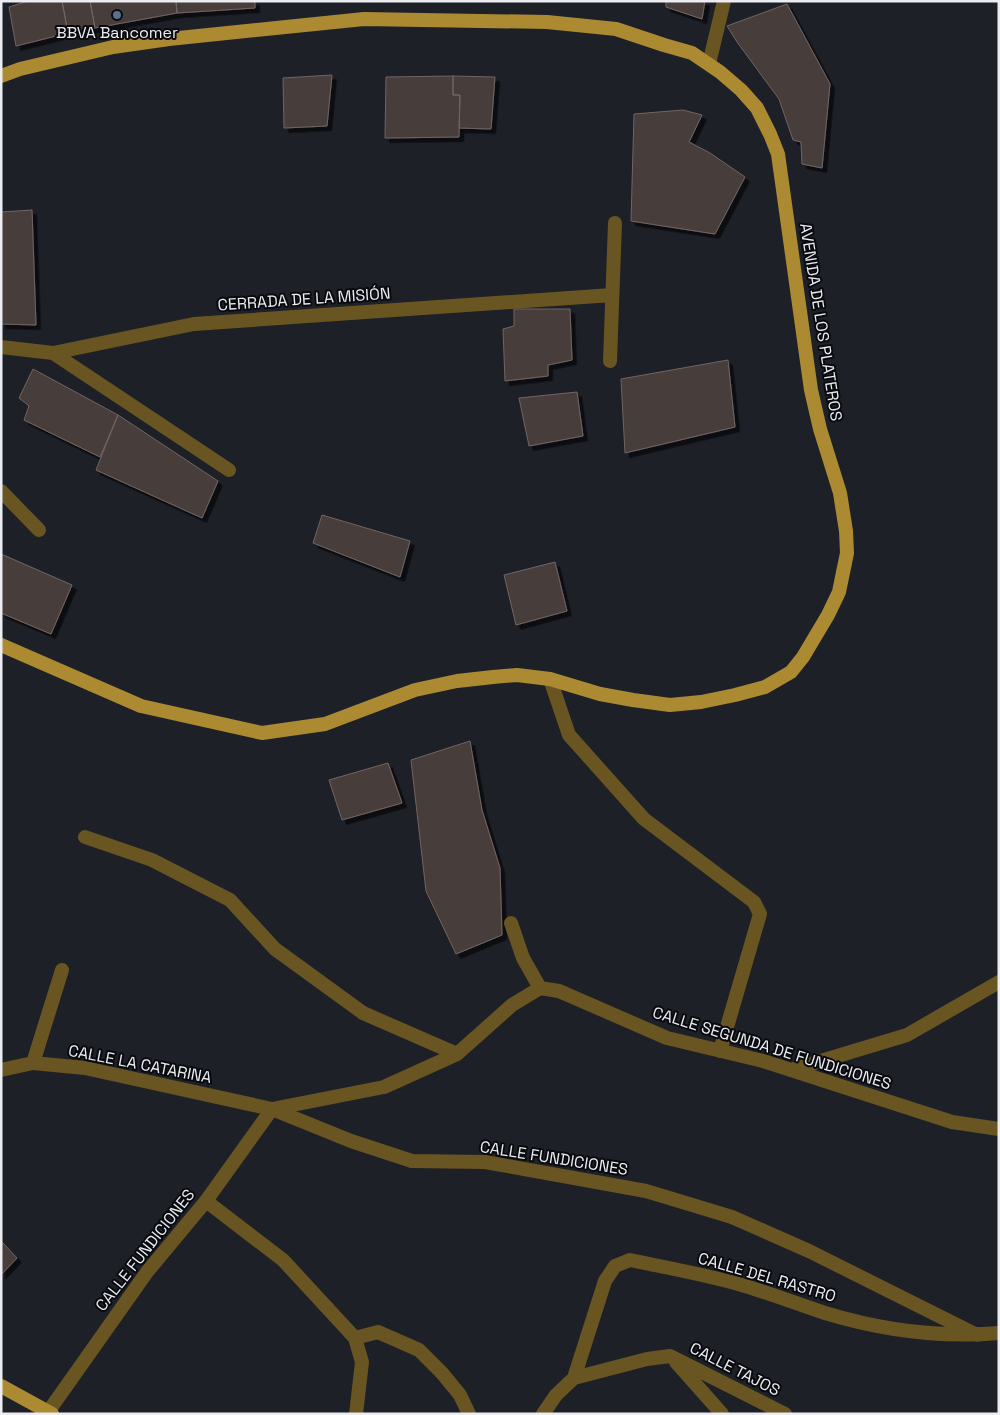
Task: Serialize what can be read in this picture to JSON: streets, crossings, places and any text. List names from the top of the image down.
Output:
{
  "streets": {
    "main road": ["AVENIDA DE LOS PLATEROS"],
    "street": [
      "CERRADA DE LA MISIÓN",
      "CALLE SEGUNDA DE FUNDICIONES",
      "CALLE LA CATARINA",
      "CALLE FUNDICIONES",
      "CALLE DEL RASTRO",
      "CALLE TAJOS"
    ]
  },
  "crossings": [
    ["CALLE LA CATARINA", "CALLE FUNDICIONES"],
    ["CALLE FUNDICIONES", "CALLE DEL RASTRO"]
  ],
  "places": ["BBVA Bancomer"]
}
